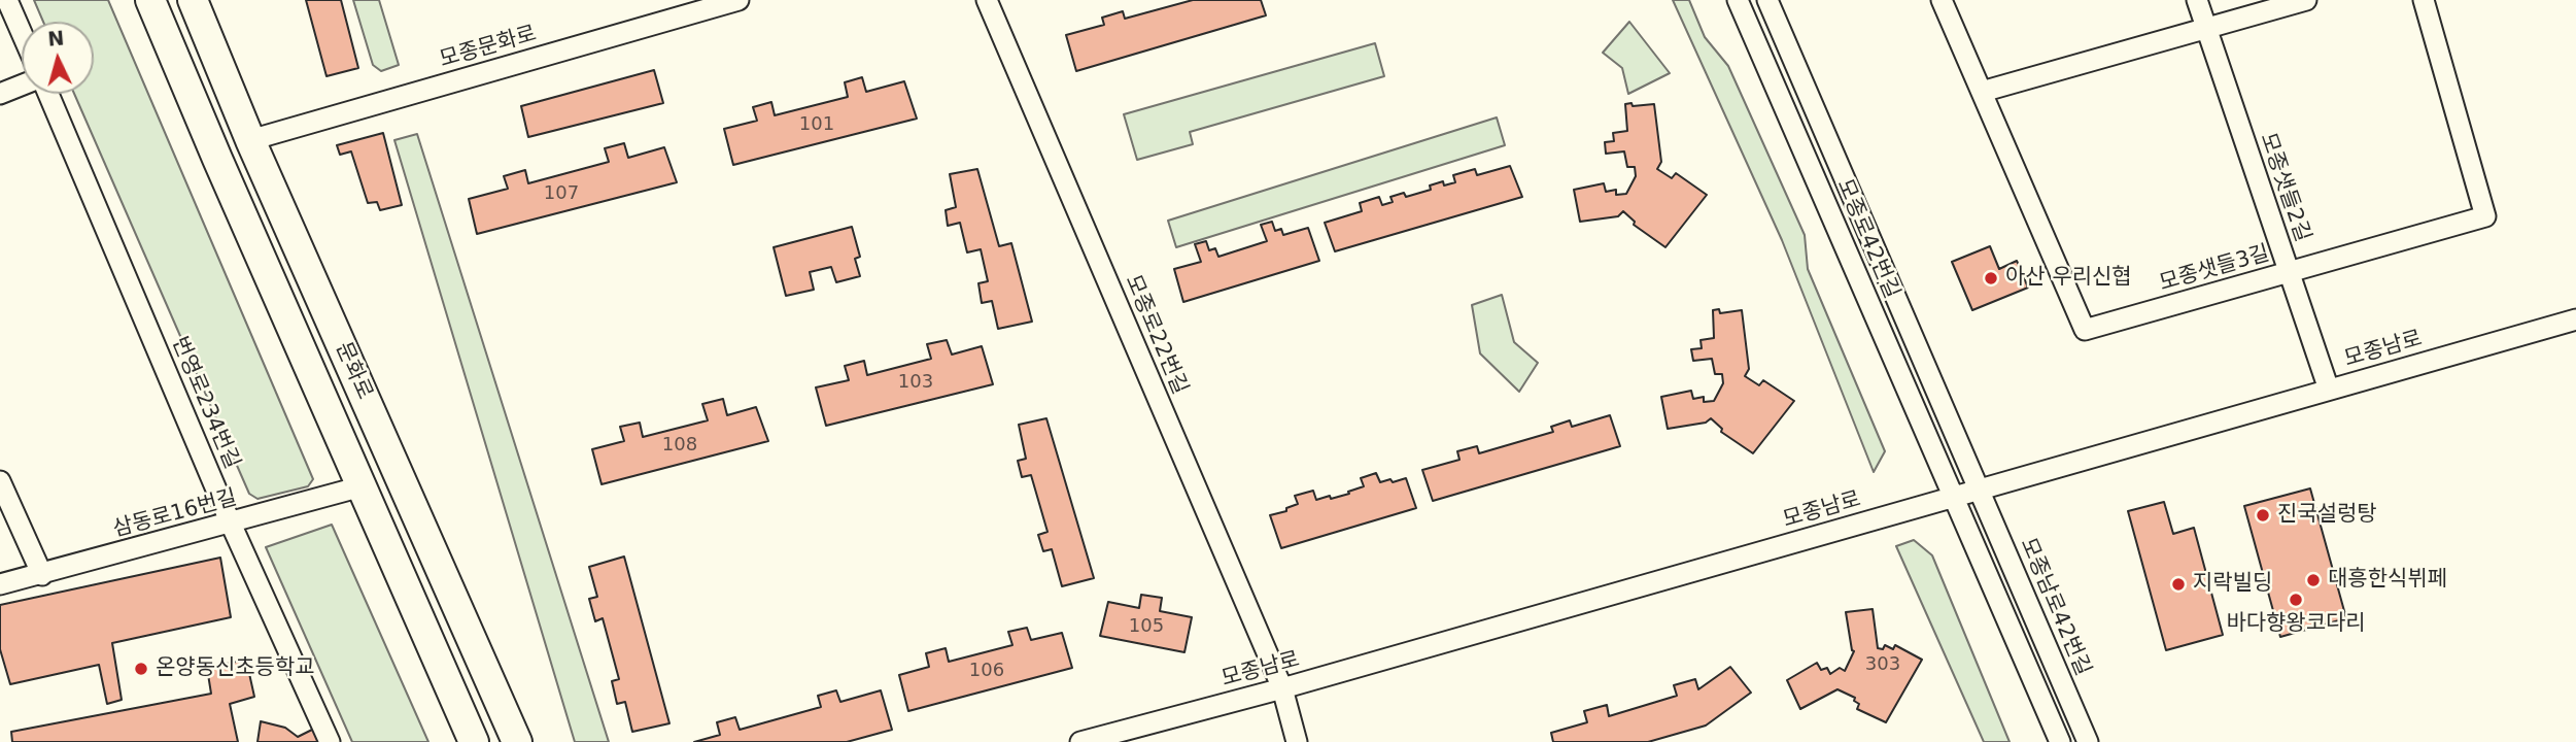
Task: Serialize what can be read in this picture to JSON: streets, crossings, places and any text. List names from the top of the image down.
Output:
{
  "streets": {
    "main road": ["문화로"],
    "street": [
      "모종문화로",
      "모종샛들2길",
      "모종로42번길",
      "모종샛들3길",
      "모종로22번길",
      "모종남로",
      "번영로234번길",
      "삼동로16번길",
      "모종남로42번길"
    ]
  },
  "crossings": [
    ["모종문화로", "문화로"],
    ["모종샛들2길", "모종샛들3길"],
    ["모종샛들2길", "모종남로"],
    ["모종로42번길", "모종남로"],
    ["모종로42번길", "모종남로42번길"],
    ["모종로22번길", "모종남로"],
    ["모종남로", "모종남로42번길"],
    ["문화로", "삼동로16번길"],
    ["번영로234번길", "삼동로16번길"]
  ],
  "places": [
    "아산 우리신협",
    "진국설렁탕",
    "대흥한식뷔페",
    "지락빌딩",
    "바다향왕코다리",
    "온양동신초등학교"
  ],
  "house_numbers": [
    "101",
    "107",
    "103",
    "108",
    "105",
    "303",
    "106"
  ],
  "north": "top"
}
